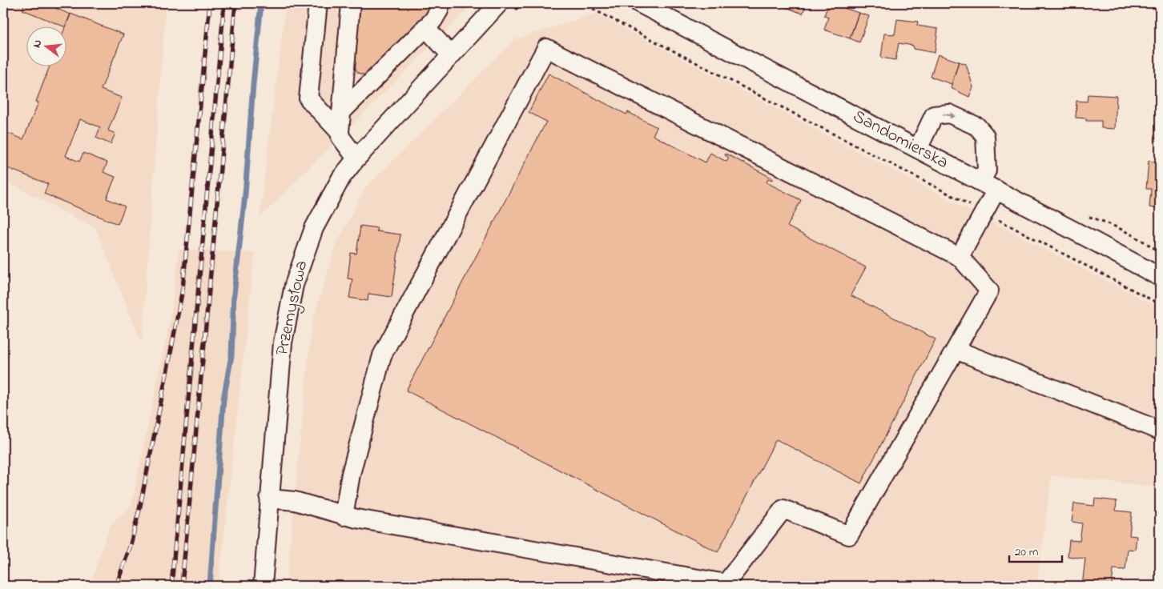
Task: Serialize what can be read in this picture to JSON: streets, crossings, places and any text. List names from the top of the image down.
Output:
{
  "streets": {
    "street": ["Sandomierska", "Przemysłowa"]
  },
  "scale_bar": "20 m",
  "north": "left"
}
